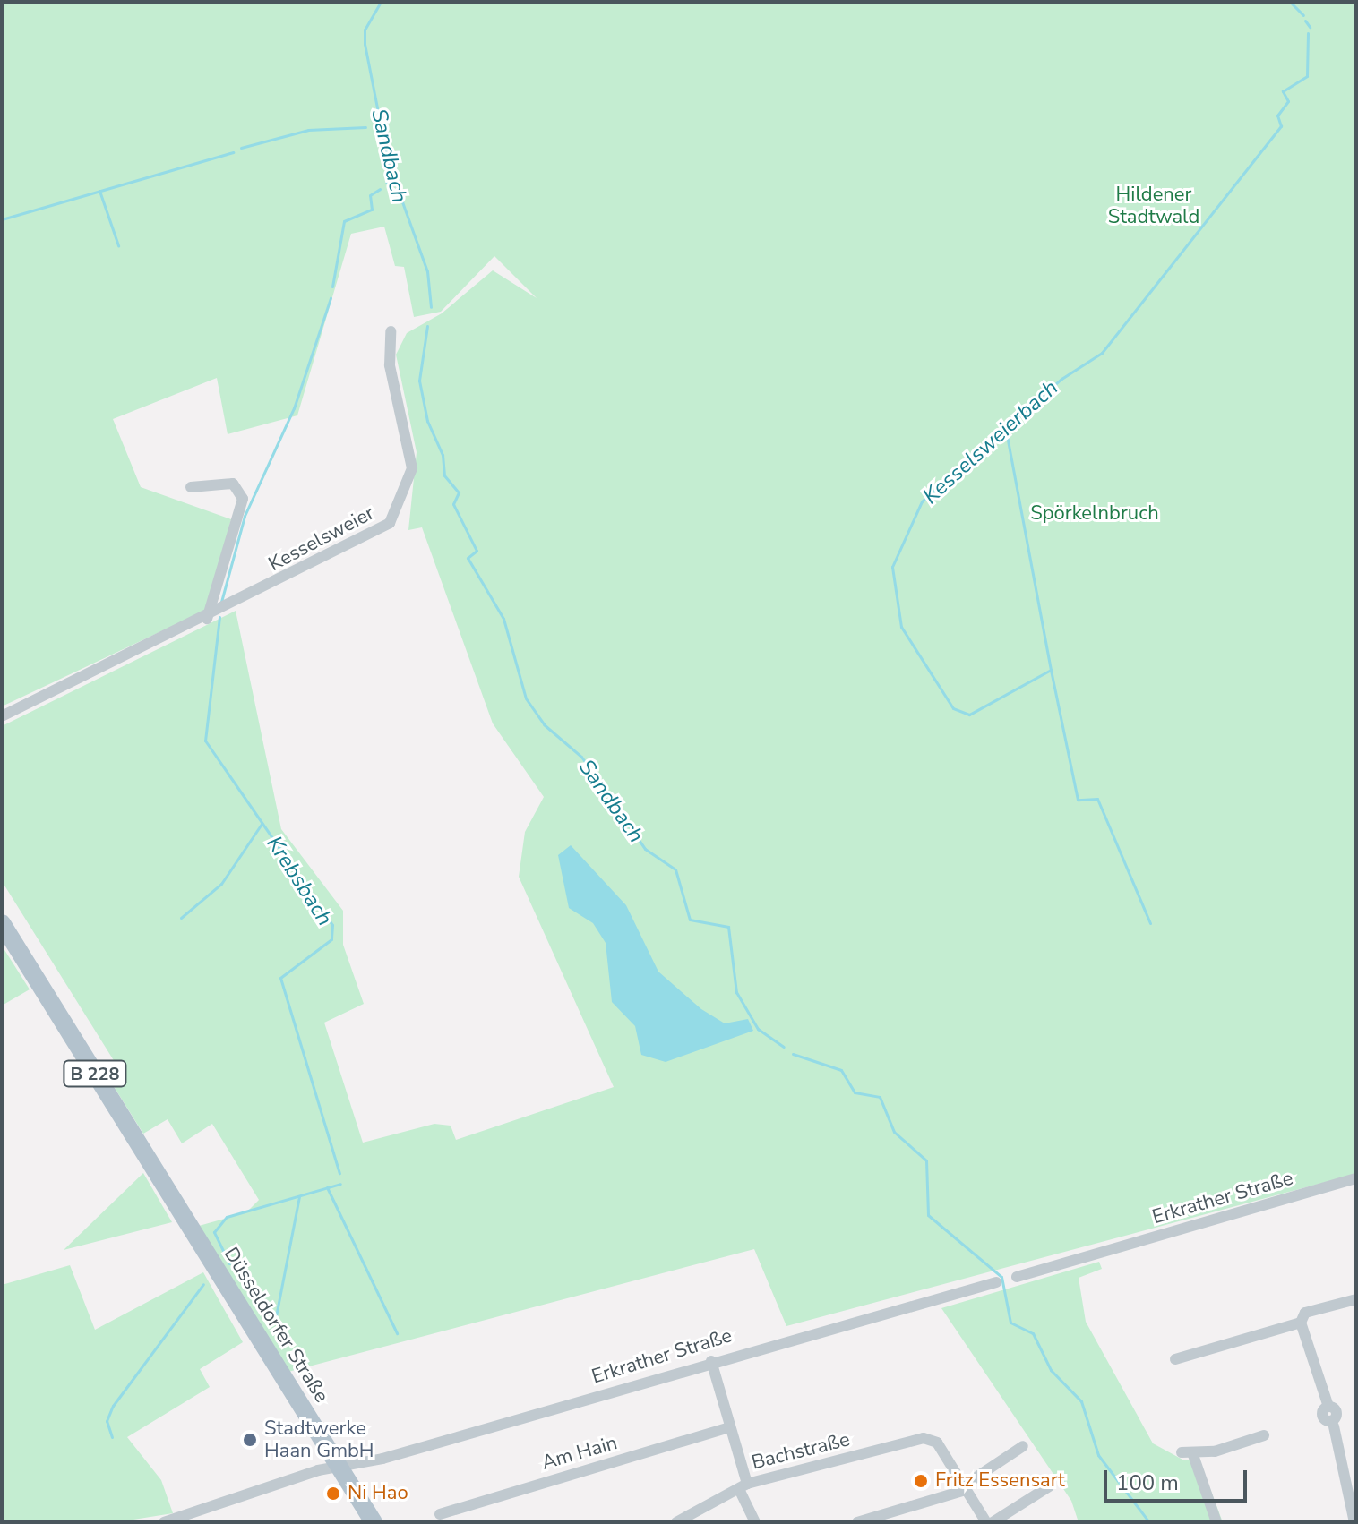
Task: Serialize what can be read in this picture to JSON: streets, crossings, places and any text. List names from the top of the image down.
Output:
{
  "streets": {
    "main road": ["B 228", "Düsseldorfer Straße"],
    "street": [
      "Kesselsweier",
      "Erkrather Straße",
      "Bachstraße",
      "Am Hain"
    ]
  },
  "crossings": [
    ["Erkrather Straße", "Düsseldorfer Straße"],
    ["Erkrather Straße", "Bachstraße"],
    ["Bachstraße", "Am Hain"]
  ],
  "water": ["Sandbach", "Kesselsweierbach", "Krebsbach"],
  "parks": ["Hildener Stadtwald", "Spörkelnbruch"],
  "places": ["Stadtwerke Haan GmbH", "Fritz Essensart", "Ni Hao"],
  "scale_bar": "100 m"
}
